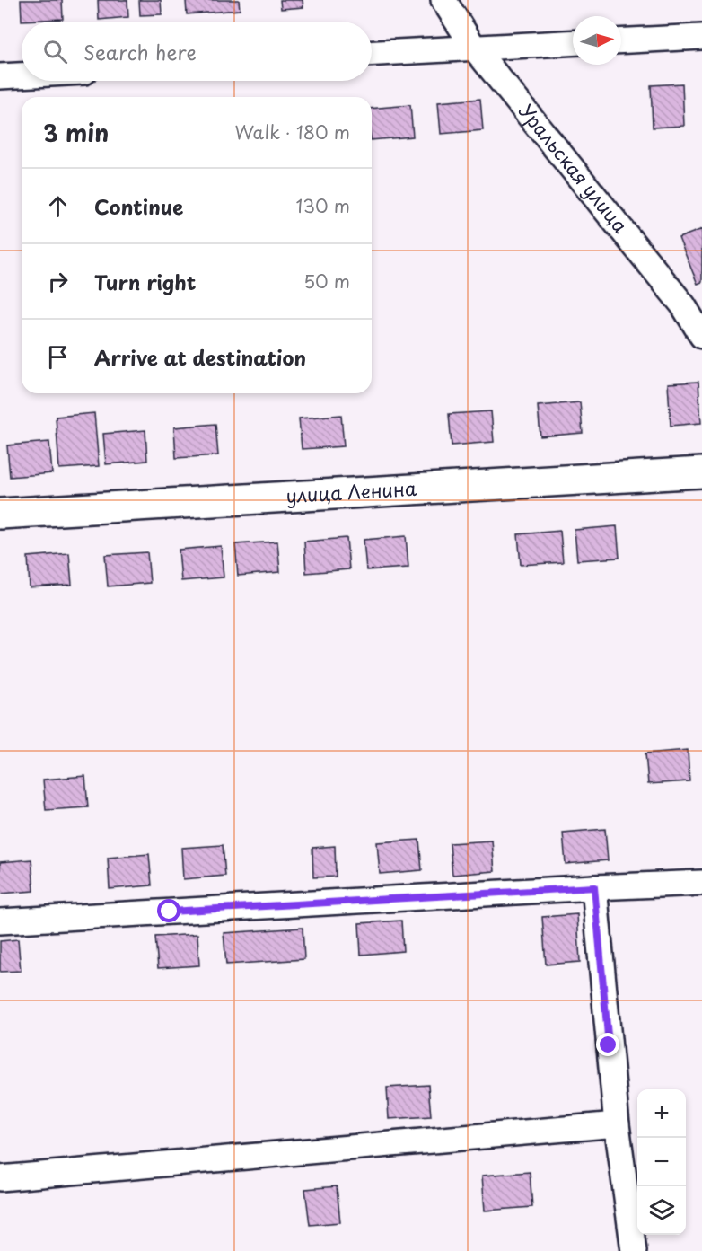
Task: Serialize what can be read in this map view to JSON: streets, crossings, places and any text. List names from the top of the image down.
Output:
{
  "streets": {
    "main road": ["улица Ленина"],
    "street": ["Уральская улица"]
  },
  "north": "right",
  "page": {
    "search": "Search here",
    "heading": ["3 min", "Walk · 180 m"],
    "list": [
      ["Continue", "130 m"],
      ["Turn right", "50 m"],
      "Arrive at destination"
    ],
    "map_buttons": ["+", "−"]
  }
}
